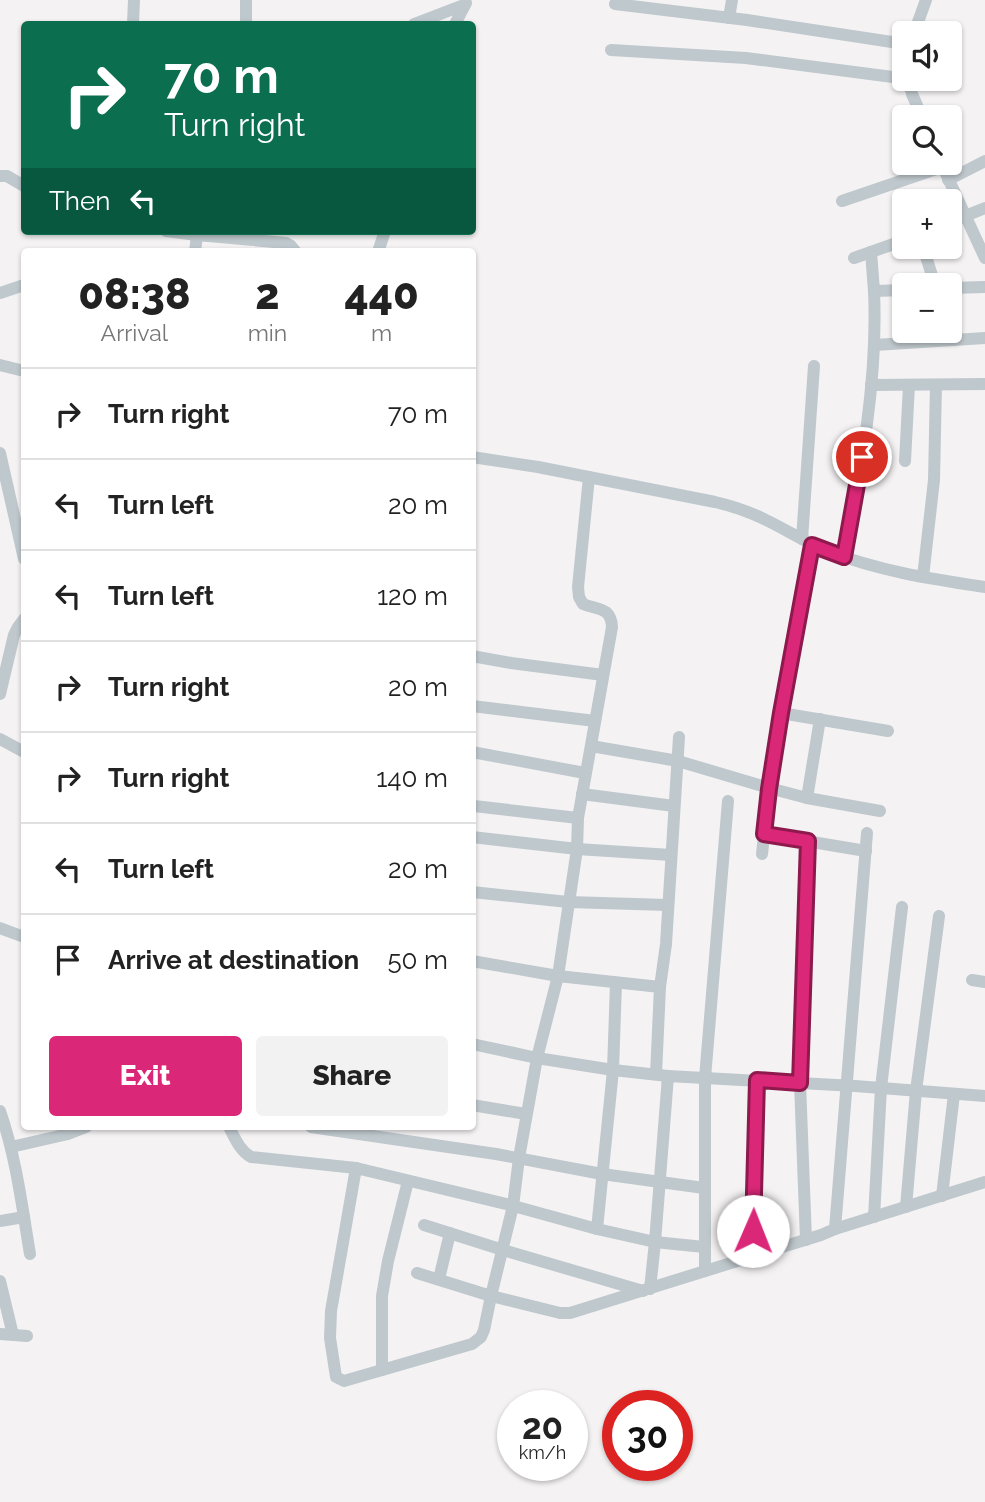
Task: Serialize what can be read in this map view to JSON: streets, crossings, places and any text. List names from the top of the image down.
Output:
{
  "page": {
    "map_buttons": ["+", "−"],
    "turn": ["70 m", "Turn right"],
    "then": "Then",
    "eta": [
      "08:38",
      "Arrival",
      "2",
      "min",
      "440",
      "m"
    ],
    "list": [
      {
        "name": "Turn right",
        "value": "70 m"
      },
      {
        "name": "Turn left",
        "value": "20 m"
      },
      {
        "name": "Turn left",
        "value": "120 m"
      },
      {
        "name": "Turn right",
        "value": "20 m"
      },
      {
        "name": "Turn right",
        "value": "140 m"
      },
      {
        "name": "Turn left",
        "value": "20 m"
      },
      {
        "name": "Arrive at destination",
        "value": "50 m"
      }
    ],
    "buttons": ["Exit", "Share"],
    "speed": "20 km/h",
    "limit": "30"
  }
}
